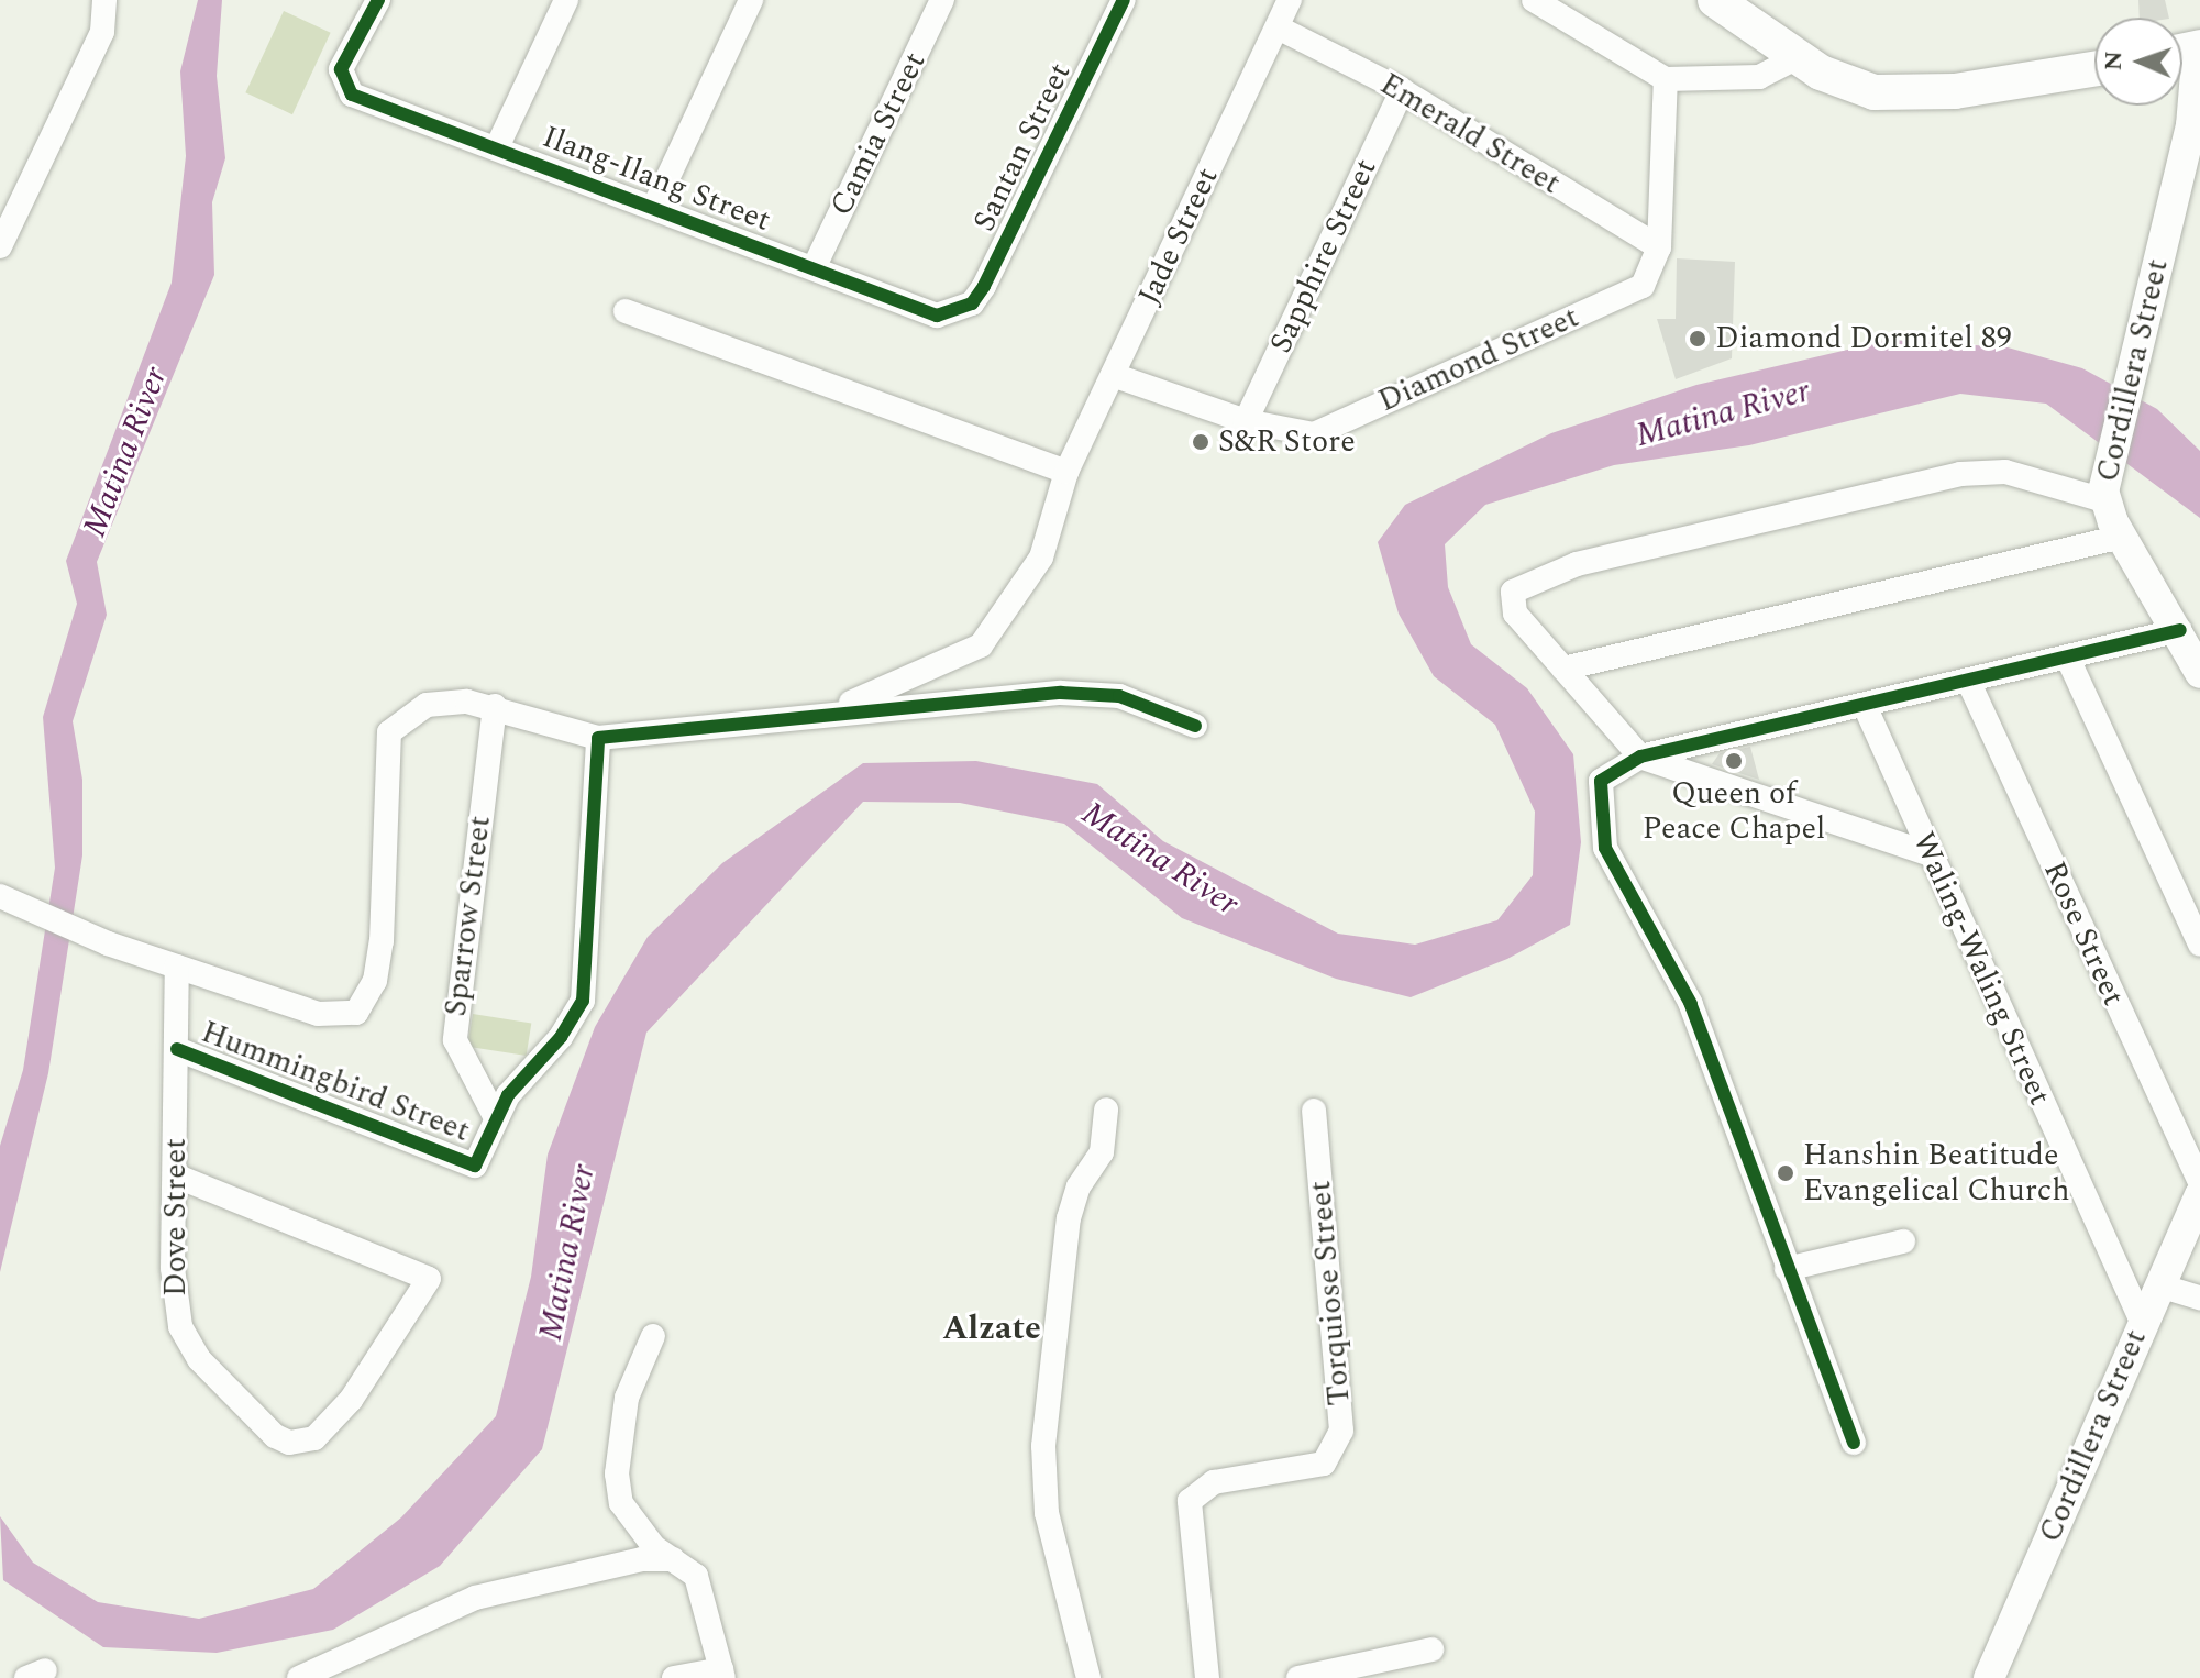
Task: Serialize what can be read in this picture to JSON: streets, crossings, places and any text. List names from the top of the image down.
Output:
{
  "streets": {
    "street": [
      "Camia Street",
      "Emerald Street",
      "Santan Street",
      "Ilang-Ilang Street",
      "Jade Street",
      "Sapphire Street",
      "Diamond Street",
      "Cordillera Street",
      "Sparrow Street",
      "Rose Street",
      "Waling-Waling Street",
      "Hummingbird Street",
      "Dove Street",
      "Torquiose Street"
    ]
  },
  "crossings": [
    ["Camia Street", "Ilang-Ilang Street"],
    ["Emerald Street", "Jade Street"],
    ["Emerald Street", "Sapphire Street"],
    ["Emerald Street", "Diamond Street"],
    ["Santan Street", "Ilang-Ilang Street"],
    ["Jade Street", "Diamond Street"],
    ["Sapphire Street", "Diamond Street"],
    ["Cordillera Street", "Waling-Waling Street"],
    ["Sparrow Street", "Hummingbird Street"],
    ["Hummingbird Street", "Dove Street"]
  ],
  "districts": ["Alzate"],
  "water": ["Matina River"],
  "places": [
    "Diamond Dormitel 89",
    "S&R Store",
    "Queen of Peace Chapel",
    "Hanshin Beatitude Evangelical Church"
  ],
  "north": "left"
}
